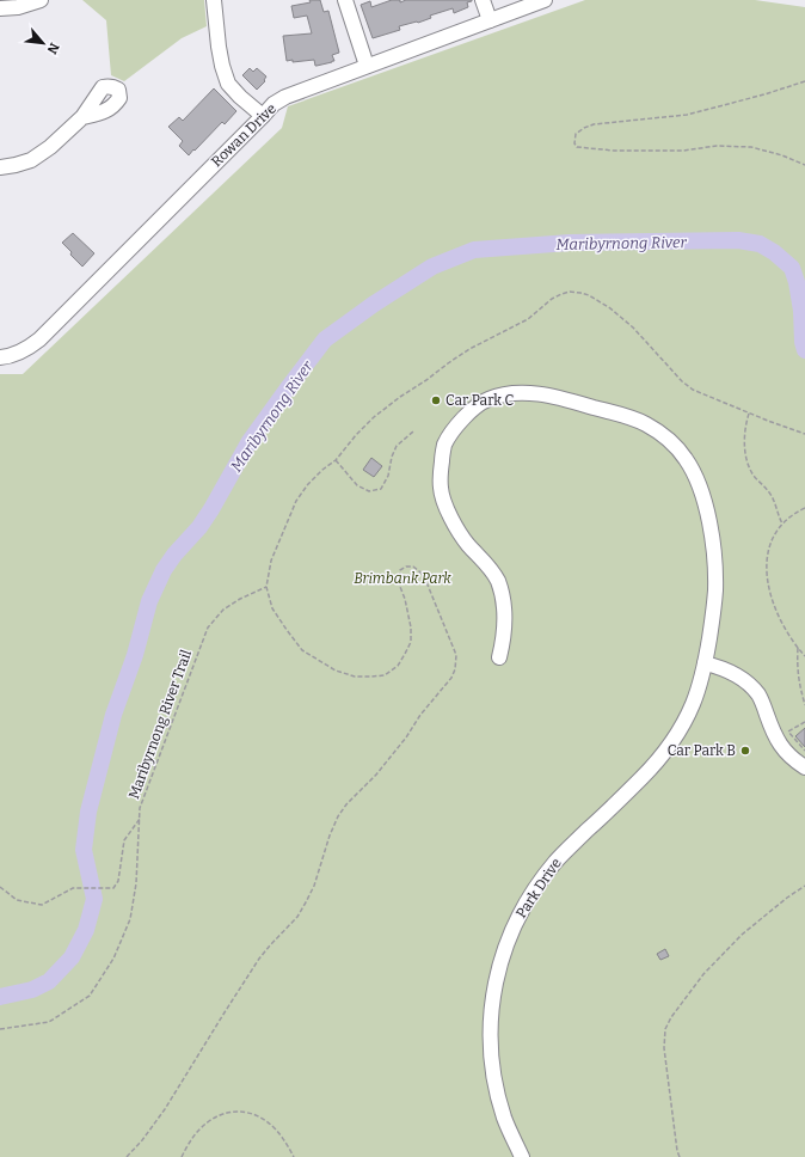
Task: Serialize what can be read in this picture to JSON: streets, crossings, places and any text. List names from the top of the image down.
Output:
{
  "streets": {
    "street": ["Rowan Drive", "Park Drive"],
    "path": ["Maribyrnong River Trail"]
  },
  "water": ["Maribyrnong River"],
  "parks": ["Brimbank Park"],
  "places": ["Car Park C", "Car Park B"],
  "north": "bottom right"
}
